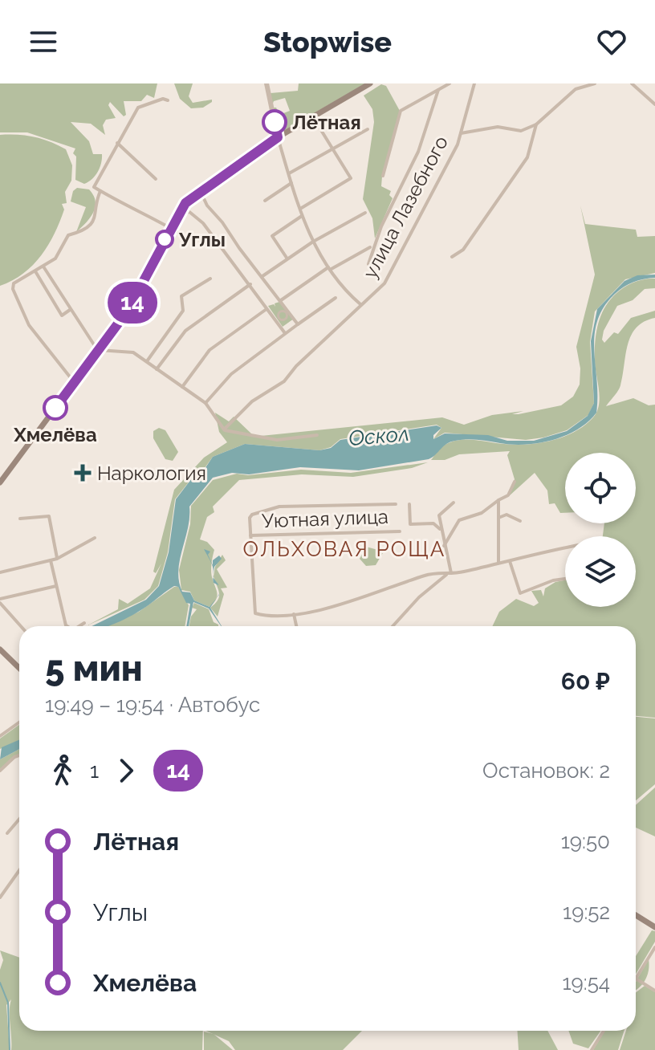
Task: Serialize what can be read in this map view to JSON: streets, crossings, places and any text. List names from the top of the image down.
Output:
{
  "streets": {
    "street": ["улица Лазебного", "Уютная улица"]
  },
  "districts": ["ОЛЬХОВАЯ РОЩА"],
  "water": ["Оскол"],
  "places": {
    "other": ["Лётная", "Углы", "Хмелёва"],
    "health": ["Наркология"]
  },
  "lines": ["bus line 14"],
  "page": {
    "header": "Stopwise",
    "on_map": "14",
    "heading": ["5 мин", "19:49 – 19:54 · Автобус", "60 ₽"],
    "legs": ["1", "14", "Остановок: 2"],
    "list": [
      {
        "name": "Лётная",
        "value": "19:50"
      },
      {
        "name": "Углы",
        "value": "19:52"
      },
      {
        "name": "Хмелёва",
        "value": "19:54"
      }
    ]
  }
}
